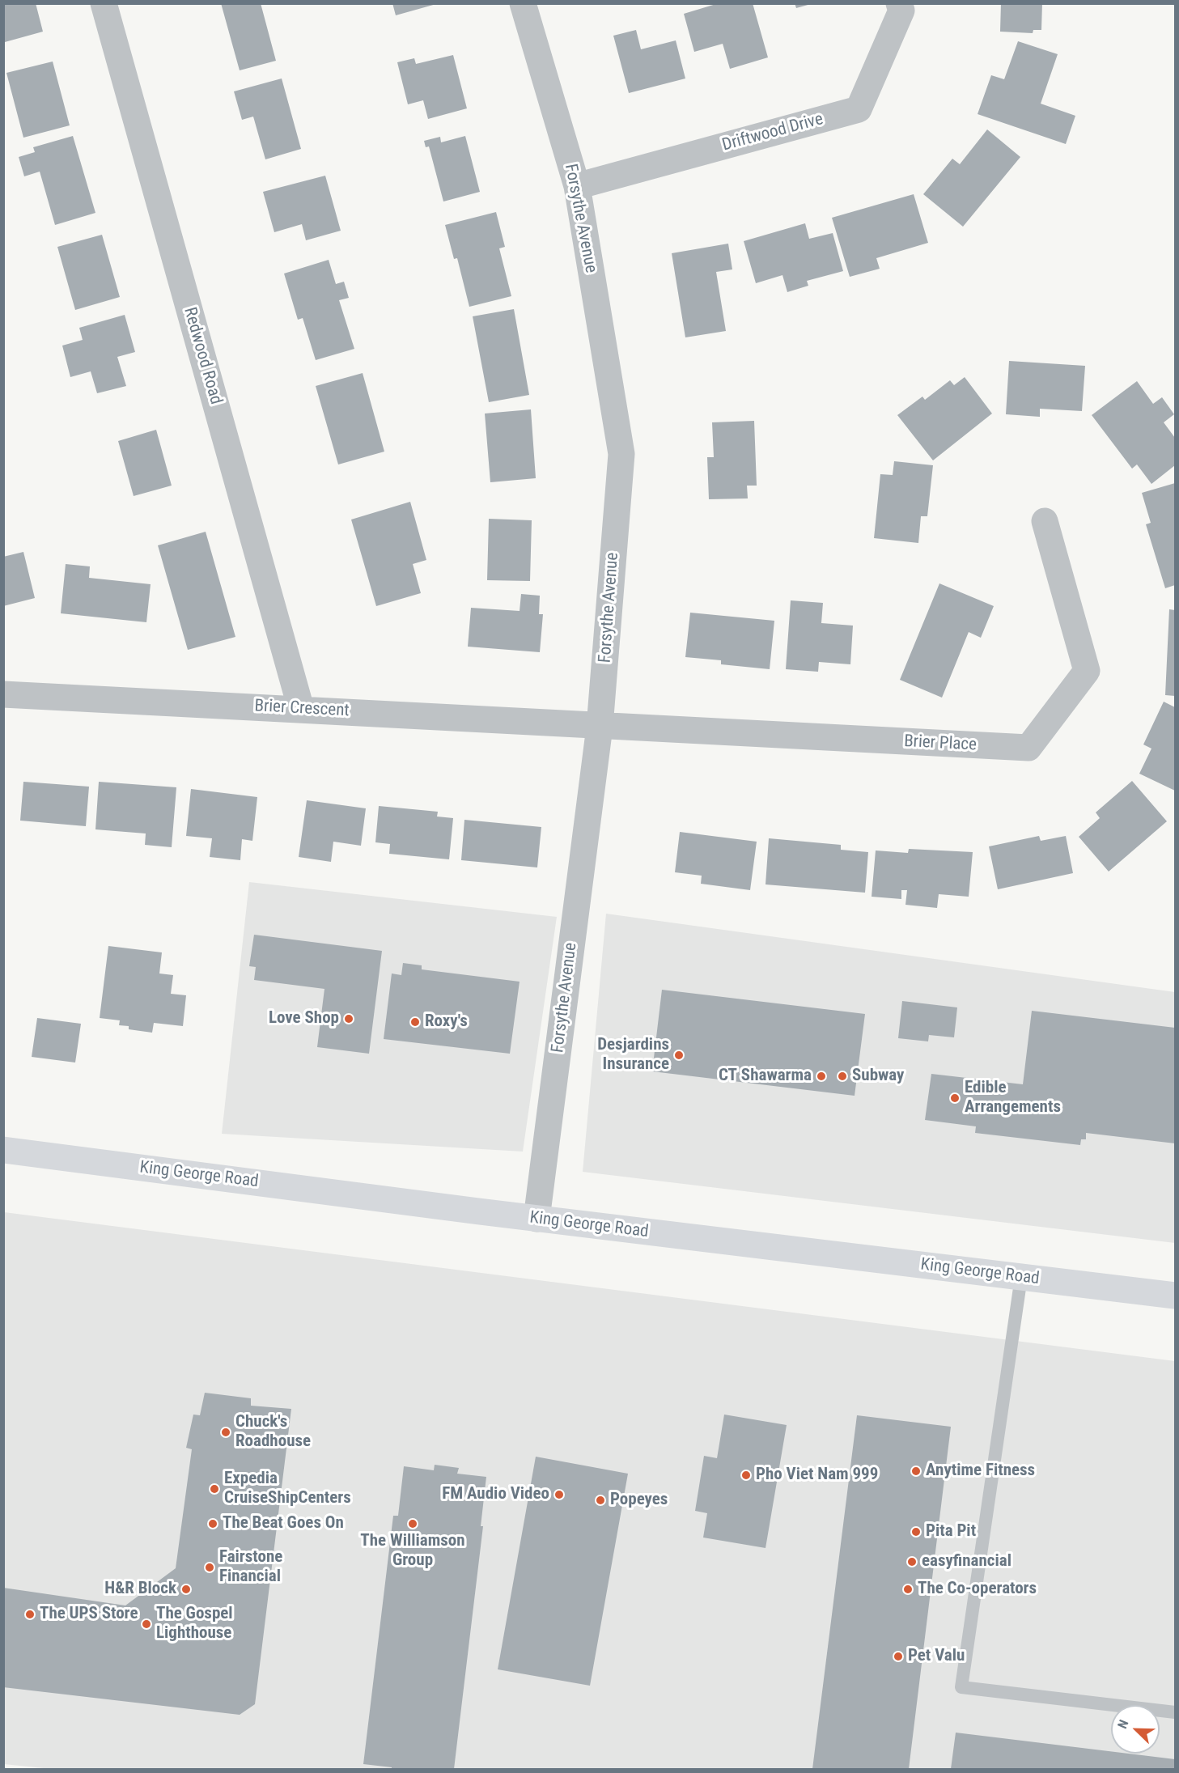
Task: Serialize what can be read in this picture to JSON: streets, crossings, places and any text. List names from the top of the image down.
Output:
{
  "streets": {
    "main road": ["King George Road"],
    "street": [
      "Driftwood Drive",
      "Forsythe Avenue",
      "Redwood Road",
      "Brier Crescent",
      "Brier Place"
    ]
  },
  "crossings": [
    ["Driftwood Drive", "Forsythe Avenue"],
    ["Forsythe Avenue", "Brier Crescent"],
    ["Forsythe Avenue", "Brier Place"],
    ["Forsythe Avenue", "King George Road"],
    ["Redwood Road", "Brier Crescent"],
    ["Brier Crescent", "Brier Place"]
  ],
  "places": [
    "Love Shop",
    "Roxy's",
    "Desjardins Insurance",
    "CT Shawarma",
    "Subway",
    "Edible Arrangements",
    "Chuck's Roadhouse",
    "Anytime Fitness",
    "Pho Viet Nam 999",
    "Expedia CruiseShipCenters",
    "FM Audio Video",
    "Popeyes",
    "The Beat Goes On",
    "The Williamson Group",
    "Pita Pit",
    "easyfinancial",
    "Fairstone Financial",
    "H&R Block",
    "The Co-operators",
    "The UPS Store",
    "The Gospel Lighthouse",
    "Pet Valu"
  ],
  "north": "top left"
}
